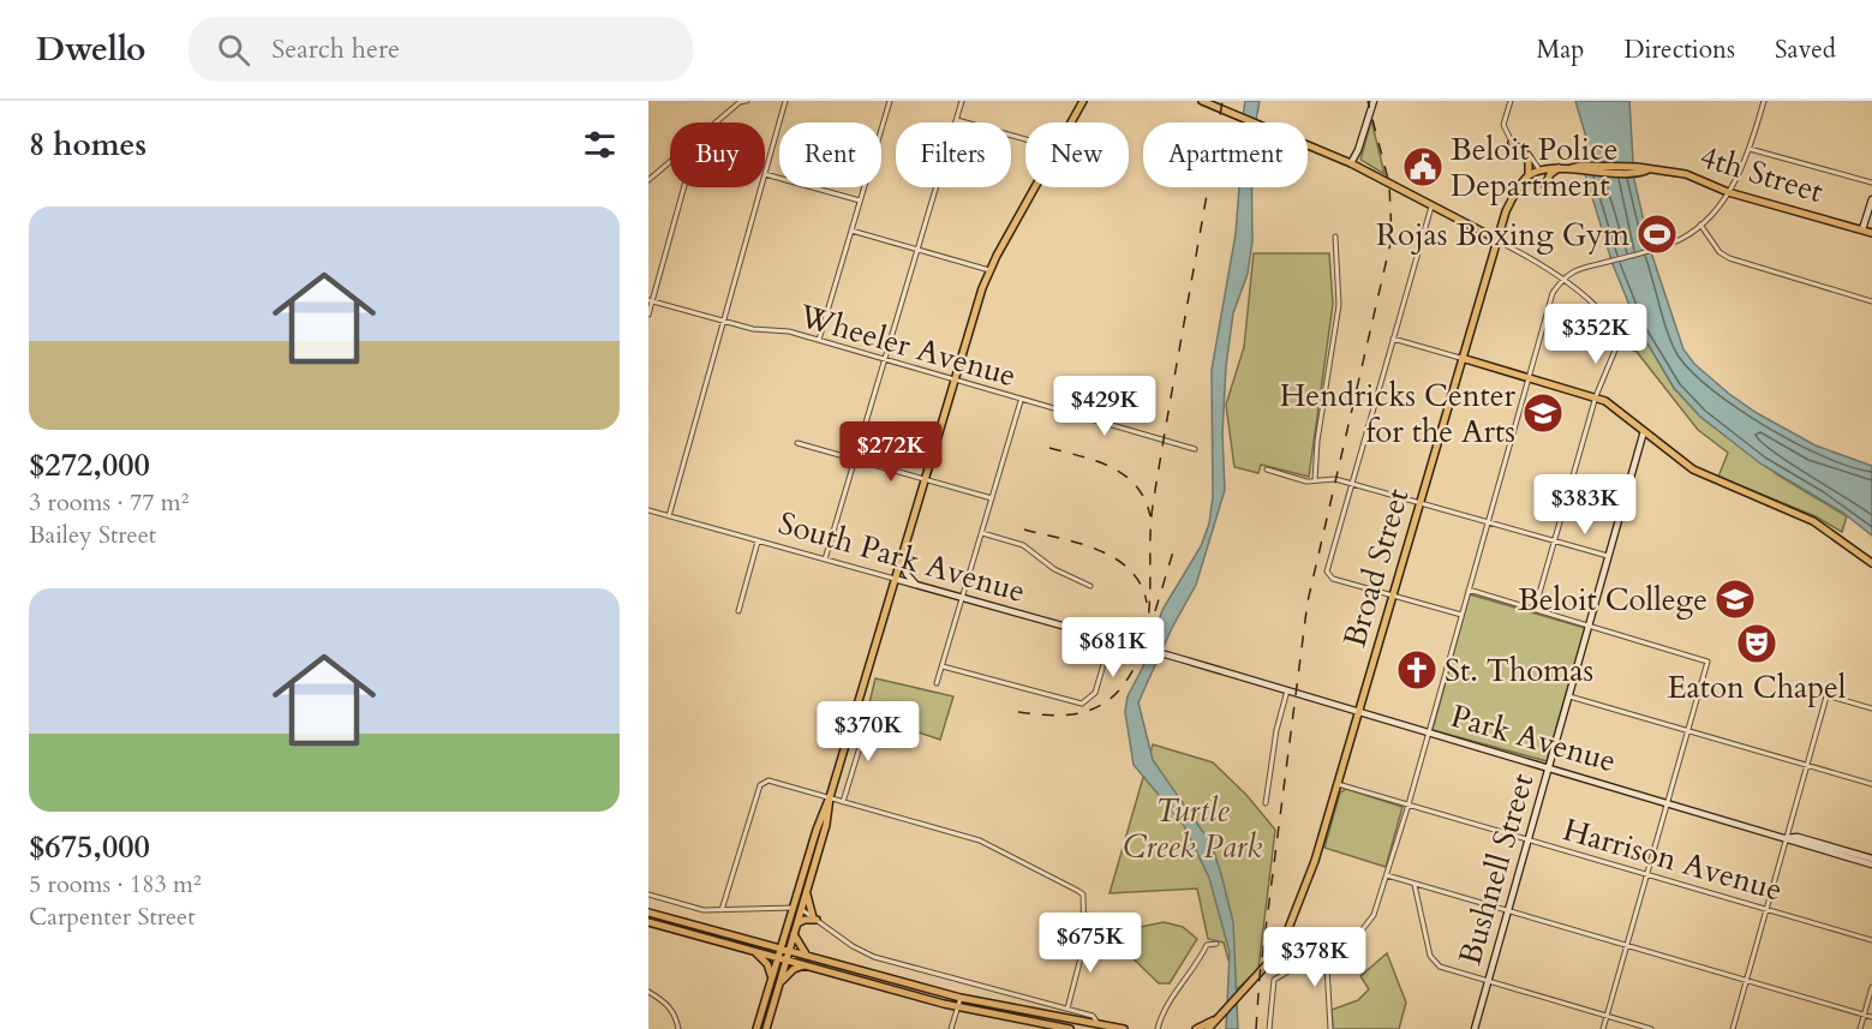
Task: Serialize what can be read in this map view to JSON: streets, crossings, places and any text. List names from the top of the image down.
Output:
{
  "streets": {
    "main road": ["4th Street", "Broad Street"],
    "street": [
      "Wheeler Avenue",
      "South Park Avenue",
      "Park Avenue",
      "Harrison Avenue",
      "Bushnell Street"
    ]
  },
  "crossings": [
    ["4th Street", "Broad Street"],
    ["South Park Avenue", "Park Avenue"],
    ["Broad Street", "Park Avenue"],
    ["Broad Street", "Harrison Avenue"],
    ["Park Avenue", "Bushnell Street"],
    ["Harrison Avenue", "Bushnell Street"]
  ],
  "parks": ["Turtle Creek Park"],
  "places": {
    "public building": ["Beloit Police Department"],
    "sports": ["Rojas Boxing Gym"],
    "school or university": ["Hendricks Center for the Arts", "Beloit College"],
    "theatre": ["Eaton Chapel"],
    "church": ["St. Thomas"]
  },
  "page": {
    "header": "Dwello",
    "search": "Search here",
    "nav": ["Map", "Directions", "Saved"],
    "heading": "8 homes",
    "chip": [
      "Buy",
      "Rent",
      "Filters",
      "New",
      "Apartment"
    ],
    "list": [
      {
        "name": "$272,000",
        "note": "3 rooms · 77 m² · Bailey Street"
      },
      {
        "name": "$675,000",
        "note": "5 rooms · 183 m² · Carpenter Street"
      }
    ],
    "price": [
      "$352K",
      "$429K",
      "$272K",
      "$383K",
      "$681K",
      "$370K",
      "$675K",
      "$378K"
    ]
  }
}
